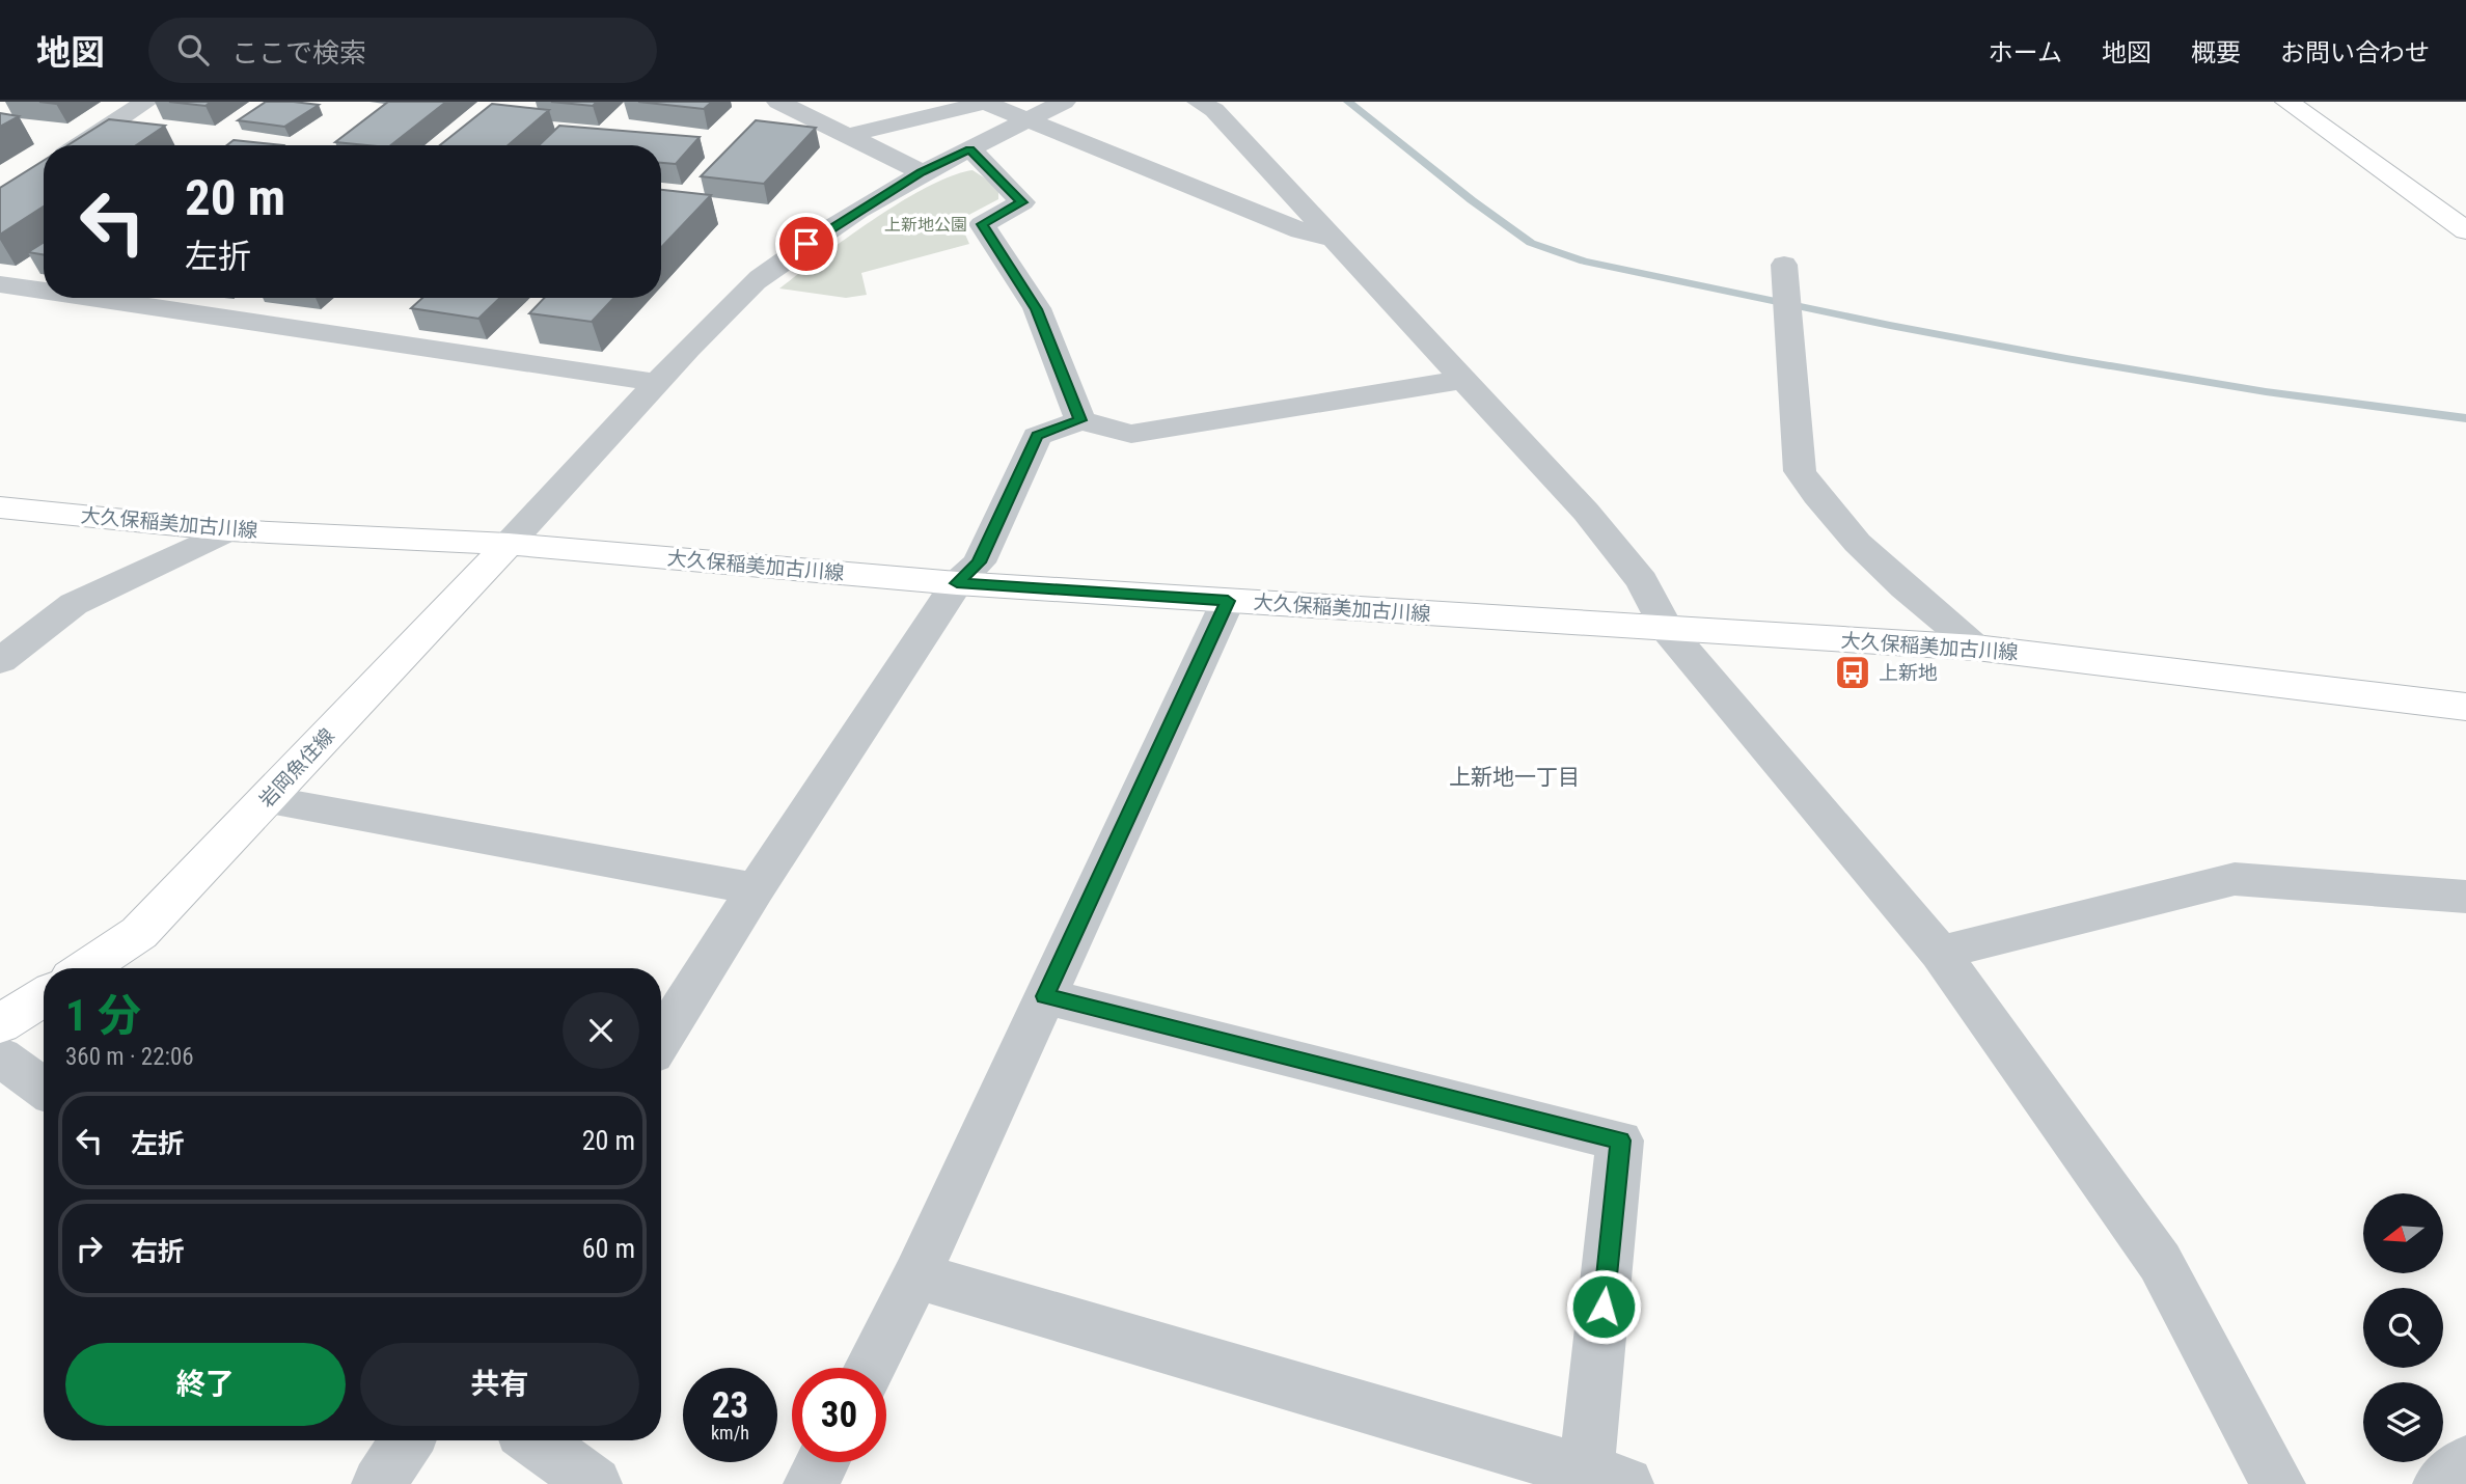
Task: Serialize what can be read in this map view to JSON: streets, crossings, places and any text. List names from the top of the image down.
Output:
{
  "streets": {
    "main road": ["大久保稲美加古川線", "岩岡魚住線"]
  },
  "crossings": [
    ["大久保稲美加古川線", "岩岡魚住線"]
  ],
  "districts": ["上新地一丁目"],
  "parks": ["上新地公園"],
  "places": {
    "bus stop": ["上新地"]
  },
  "north": "left",
  "page": {
    "header": "地図",
    "search": "ここで検索",
    "nav": [
      "ホーム",
      "地図",
      "概要",
      "お問い合わせ"
    ],
    "turn": ["20 m", "左折"],
    "heading": ["1 分", "360 m · 22:06"],
    "list": [
      {
        "name": "左折",
        "value": "20 m"
      },
      {
        "name": "右折",
        "value": "60 m"
      }
    ],
    "buttons": ["終了", "共有"],
    "speed": "23 km/h",
    "limit": "30"
  }
}
